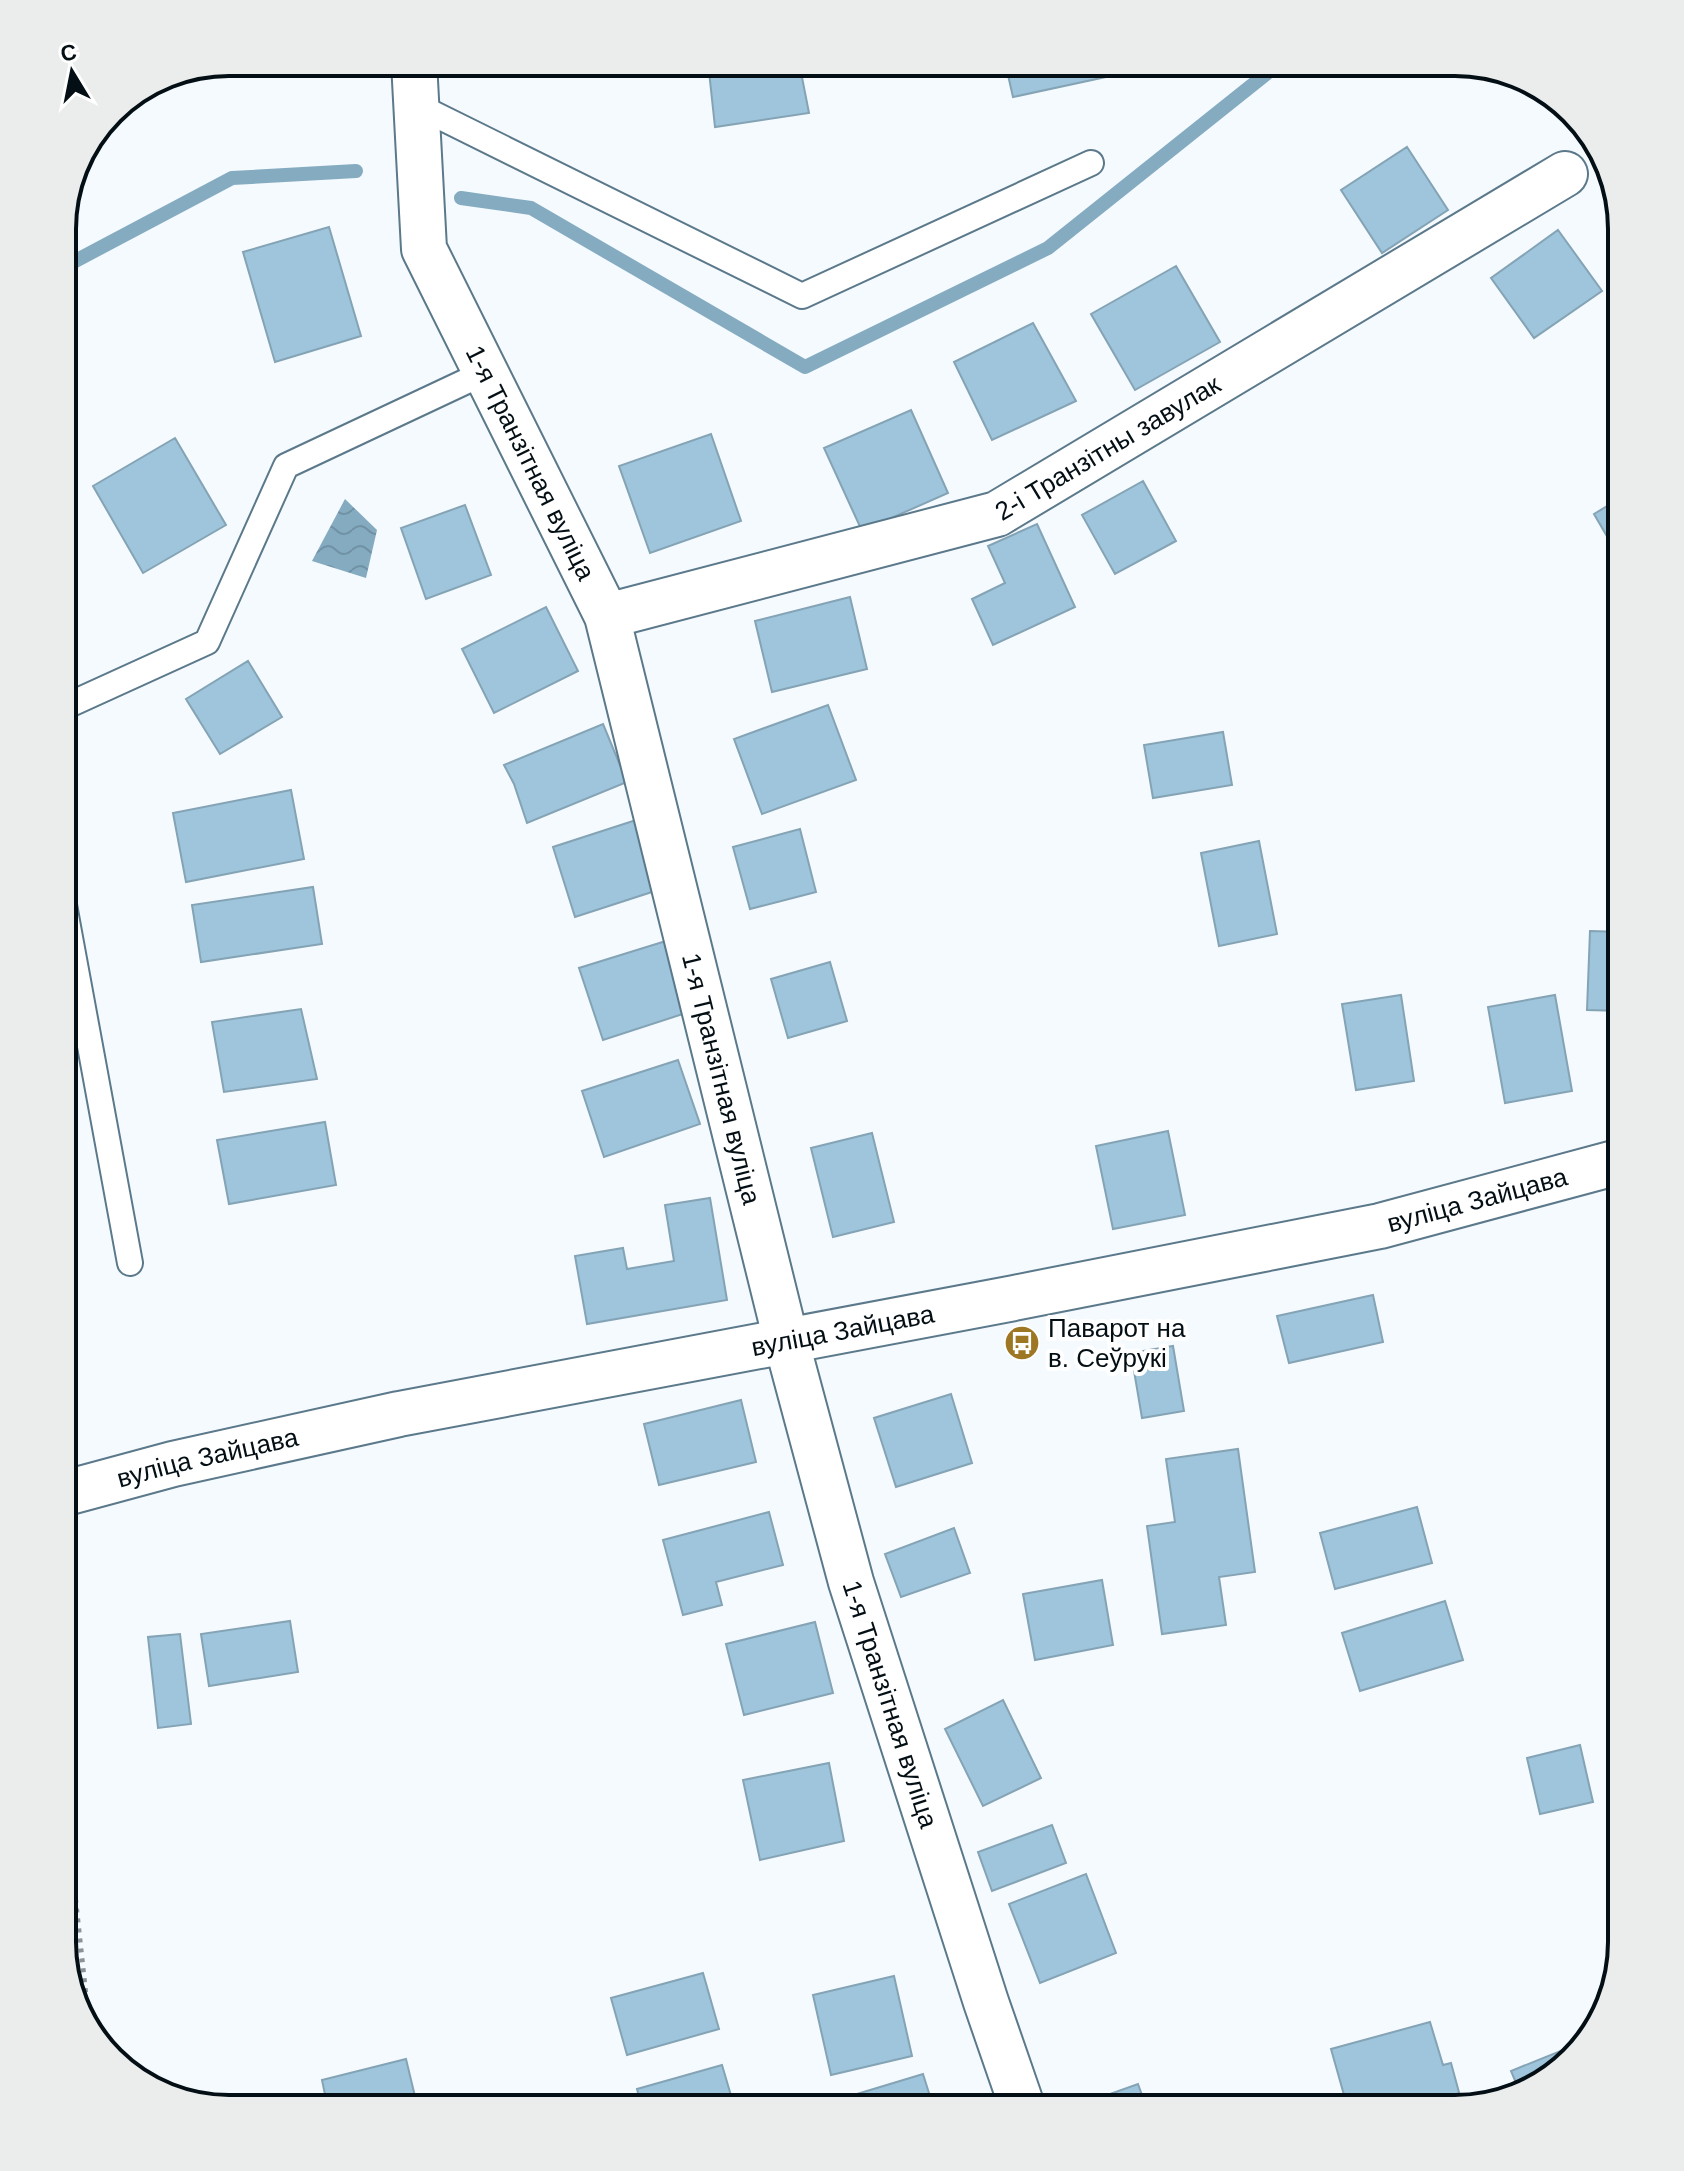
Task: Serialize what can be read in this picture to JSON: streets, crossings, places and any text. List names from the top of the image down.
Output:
{
  "streets": {
    "street": ["2-і Транзітны завулак", "1-я Транзітная вуліца", "вуліца Зайцава"]
  },
  "crossings": [
    ["2-і Транзітны завулак", "1-я Транзітная вуліца"],
    ["1-я Транзітная вуліца", "вуліца Зайцава"]
  ],
  "places": {
    "bus stop": ["Паварот на в. Сеўрукі"]
  },
  "north": "top"
}
